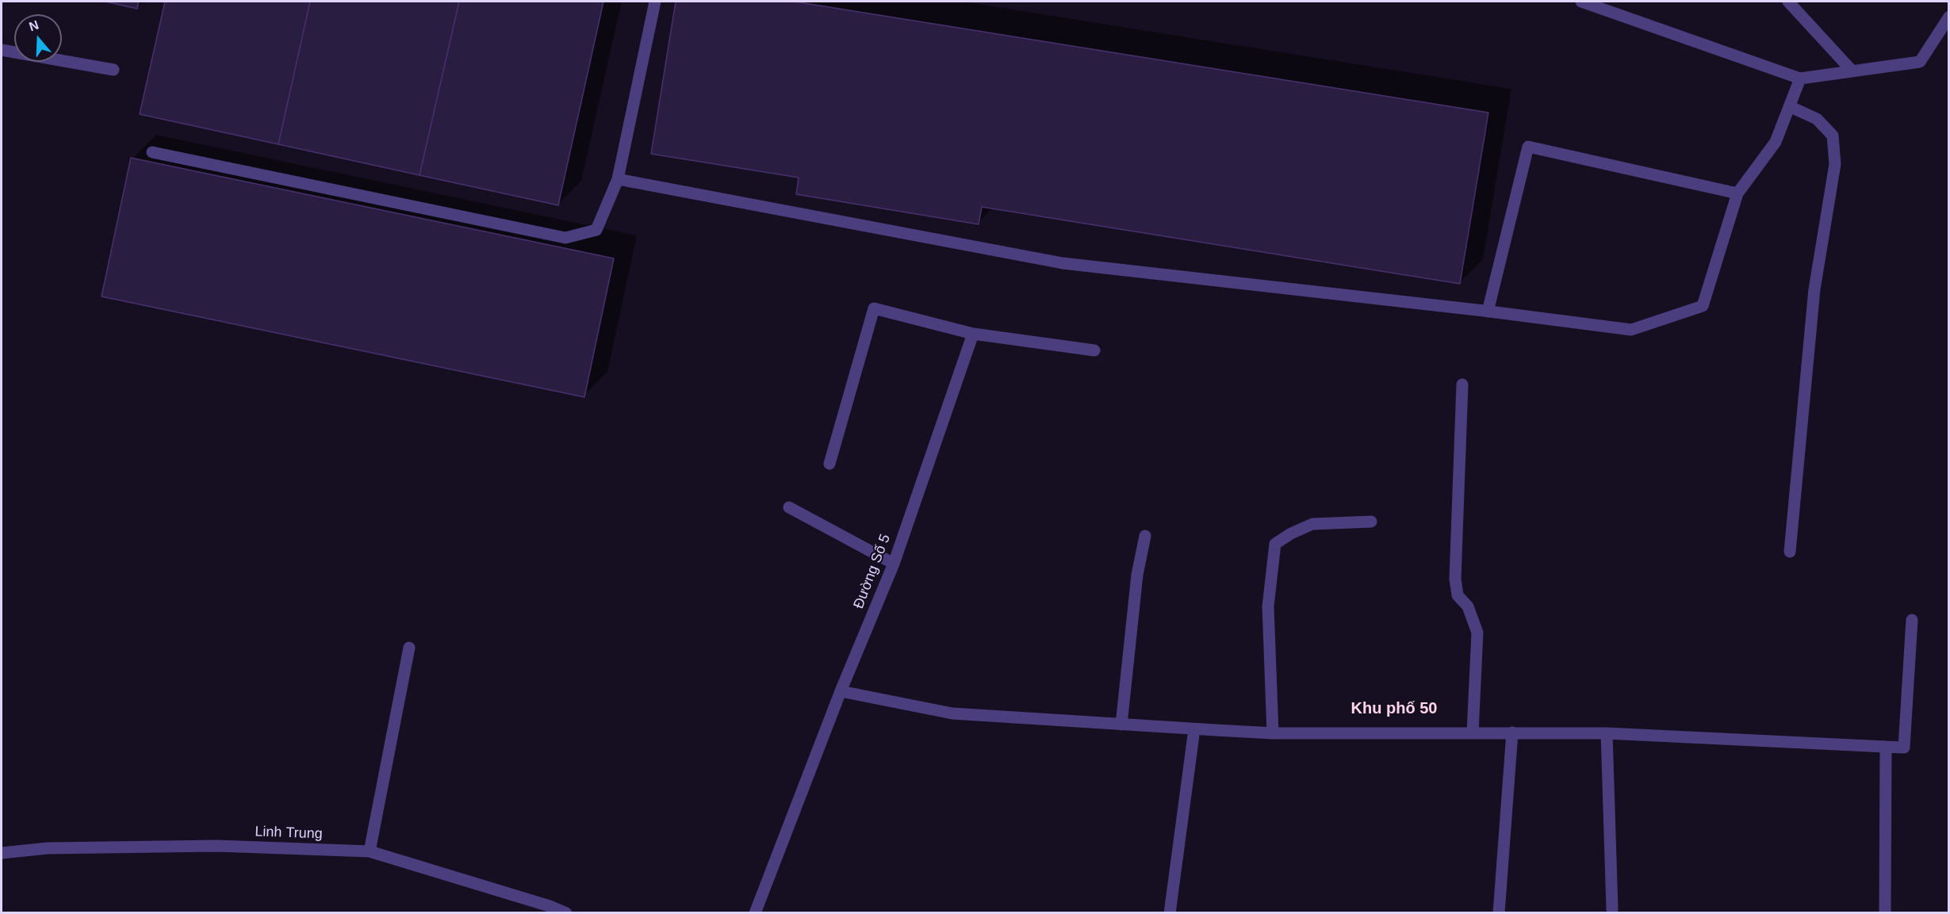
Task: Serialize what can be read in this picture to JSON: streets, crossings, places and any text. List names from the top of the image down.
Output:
{
  "streets": {
    "street": ["Đường Số 5", "Linh Trung"]
  },
  "districts": ["Khu phố 50"],
  "north": "top"
}
